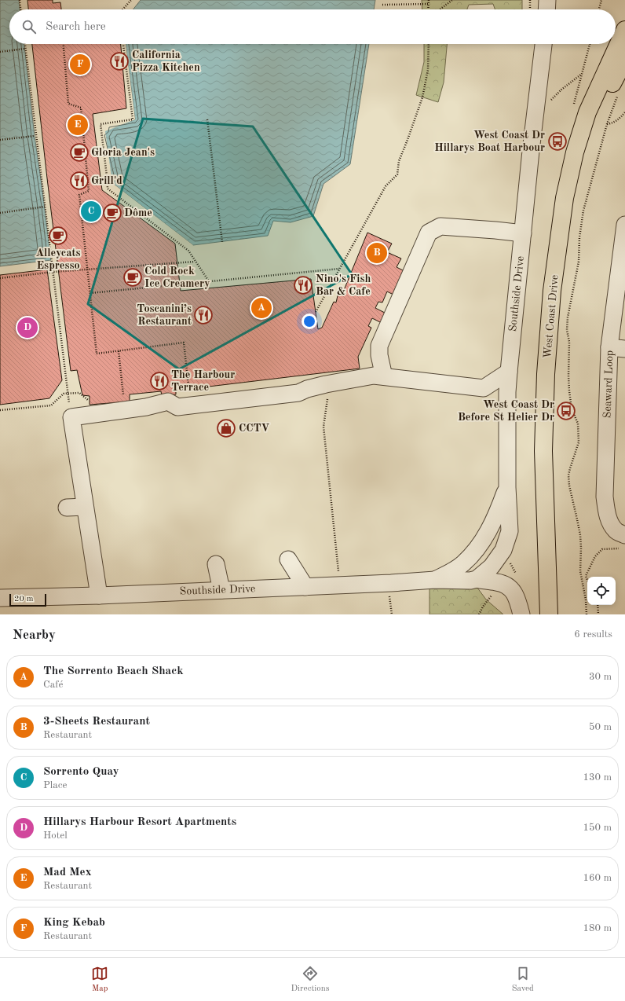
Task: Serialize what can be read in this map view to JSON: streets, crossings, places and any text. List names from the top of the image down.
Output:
{
  "streets": {
    "main road": ["West Coast Drive"],
    "street": ["Southside Drive", "Seaward Loop"]
  },
  "places": {
    "restaurant": [
      "California Pizza Kitchen",
      "Grill'd",
      "Nino's Fish Bar & Cafe",
      "Toscanini’s Restaurant",
      "The Harbour Terrace"
    ],
    "bus stop": ["West Coast Dr Hillarys Boat Harbour", "West Coast Dr Before St Helier Dr"],
    "cafe": [
      "Gloria Jean's",
      "Dôme",
      "Alleycats Espresso",
      "Cold Rock Ice Creamery"
    ],
    "shop": ["CCTV"]
  },
  "scale_bar": "20 m",
  "page": {
    "search": "Search here",
    "pins": [
      "F",
      "E",
      "C",
      "B",
      "A",
      "D"
    ],
    "scale": "20 m",
    "heading": ["Nearby", "6 results"],
    "list": [
      {
        "mark": "A",
        "name": "The Sorrento Beach Shack",
        "note": "Café",
        "value": "30 m"
      },
      {
        "mark": "B",
        "name": "3-Sheets Restaurant",
        "note": "Restaurant",
        "value": "50 m"
      },
      {
        "mark": "C",
        "name": "Sorrento Quay",
        "note": "Place",
        "value": "130 m"
      },
      {
        "mark": "D",
        "name": "Hillarys Harbour Resort Apartments",
        "note": "Hotel",
        "value": "150 m"
      },
      {
        "mark": "E",
        "name": "Mad Mex",
        "note": "Restaurant",
        "value": "160 m"
      },
      {
        "mark": "F",
        "name": "King Kebab",
        "note": "Restaurant",
        "value": "180 m"
      }
    ],
    "nav": ["Map", "Directions", "Saved"]
  }
}
